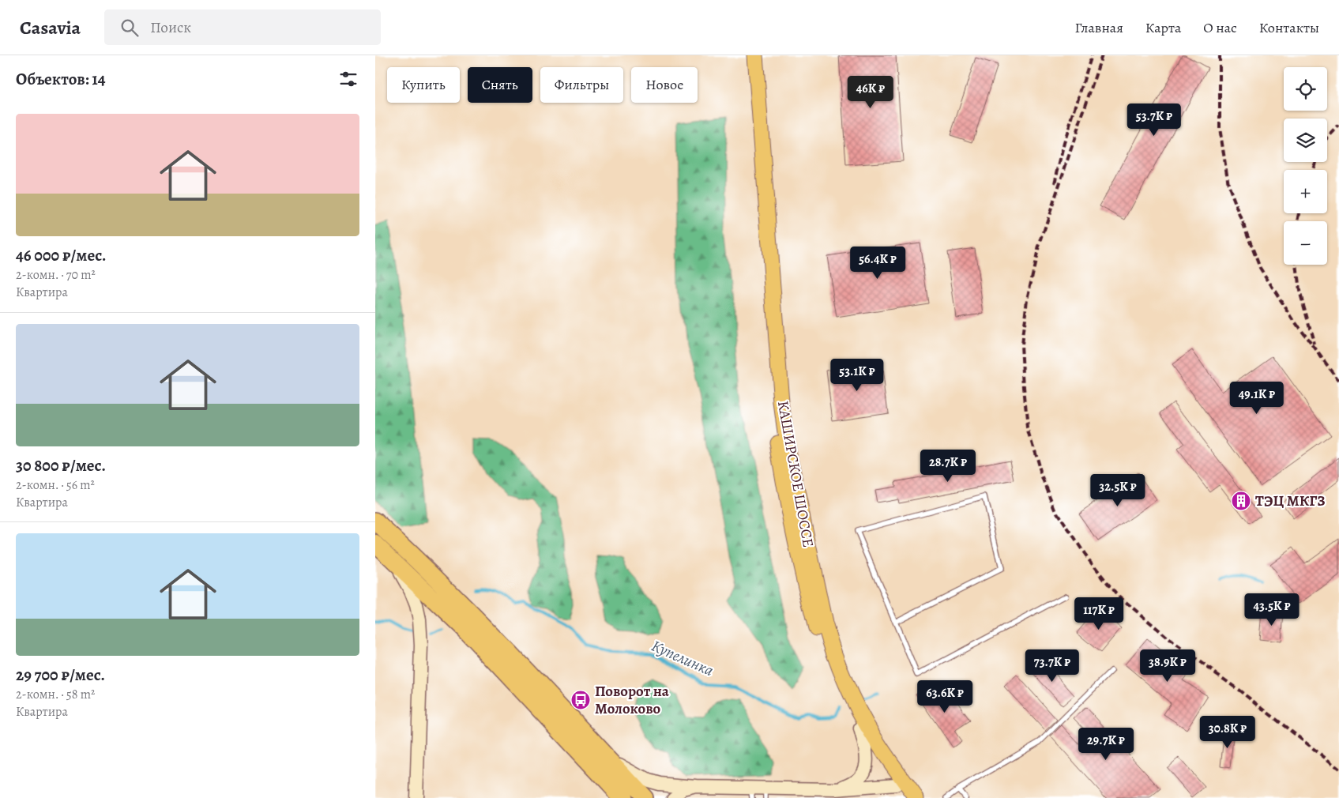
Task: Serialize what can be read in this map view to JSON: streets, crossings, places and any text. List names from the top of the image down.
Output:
{
  "streets": {
    "main road": ["КАШИРСКОЕ ШОССЕ"]
  },
  "water": ["Купелинка"],
  "places": {
    "building": ["ТЭЦ МКГЗ"],
    "bus stop": ["Поворот на Молоково"]
  },
  "page": {
    "header": "Casavia",
    "search": "Поиск",
    "nav": [
      "Главная",
      "Карта",
      "О нас",
      "Контакты"
    ],
    "heading": "Объектов: 14",
    "map_buttons": ["+", "−"],
    "chip": [
      "Купить",
      "Снять",
      "Фильтры",
      "Новое"
    ],
    "price": [
      "46K ₽",
      "53.7K ₽",
      "56.4K ₽",
      "53.1K ₽",
      "49.1K ₽",
      "28.7K ₽",
      "32.5K ₽",
      "43.5K ₽",
      "117K ₽",
      "73.7K ₽",
      "38.9K ₽",
      "63.6K ₽",
      "30.8K ₽",
      "29.7K ₽"
    ],
    "list": [
      {
        "name": "46 000 ₽/мес.",
        "note": "2-комн. · 70 m² · Квартира"
      },
      {
        "name": "30 800 ₽/мес.",
        "note": "2-комн. · 56 m² · Квартира"
      },
      {
        "name": "29 700 ₽/мес.",
        "note": "2-комн. · 58 m² · Квартира"
      }
    ]
  }
}
